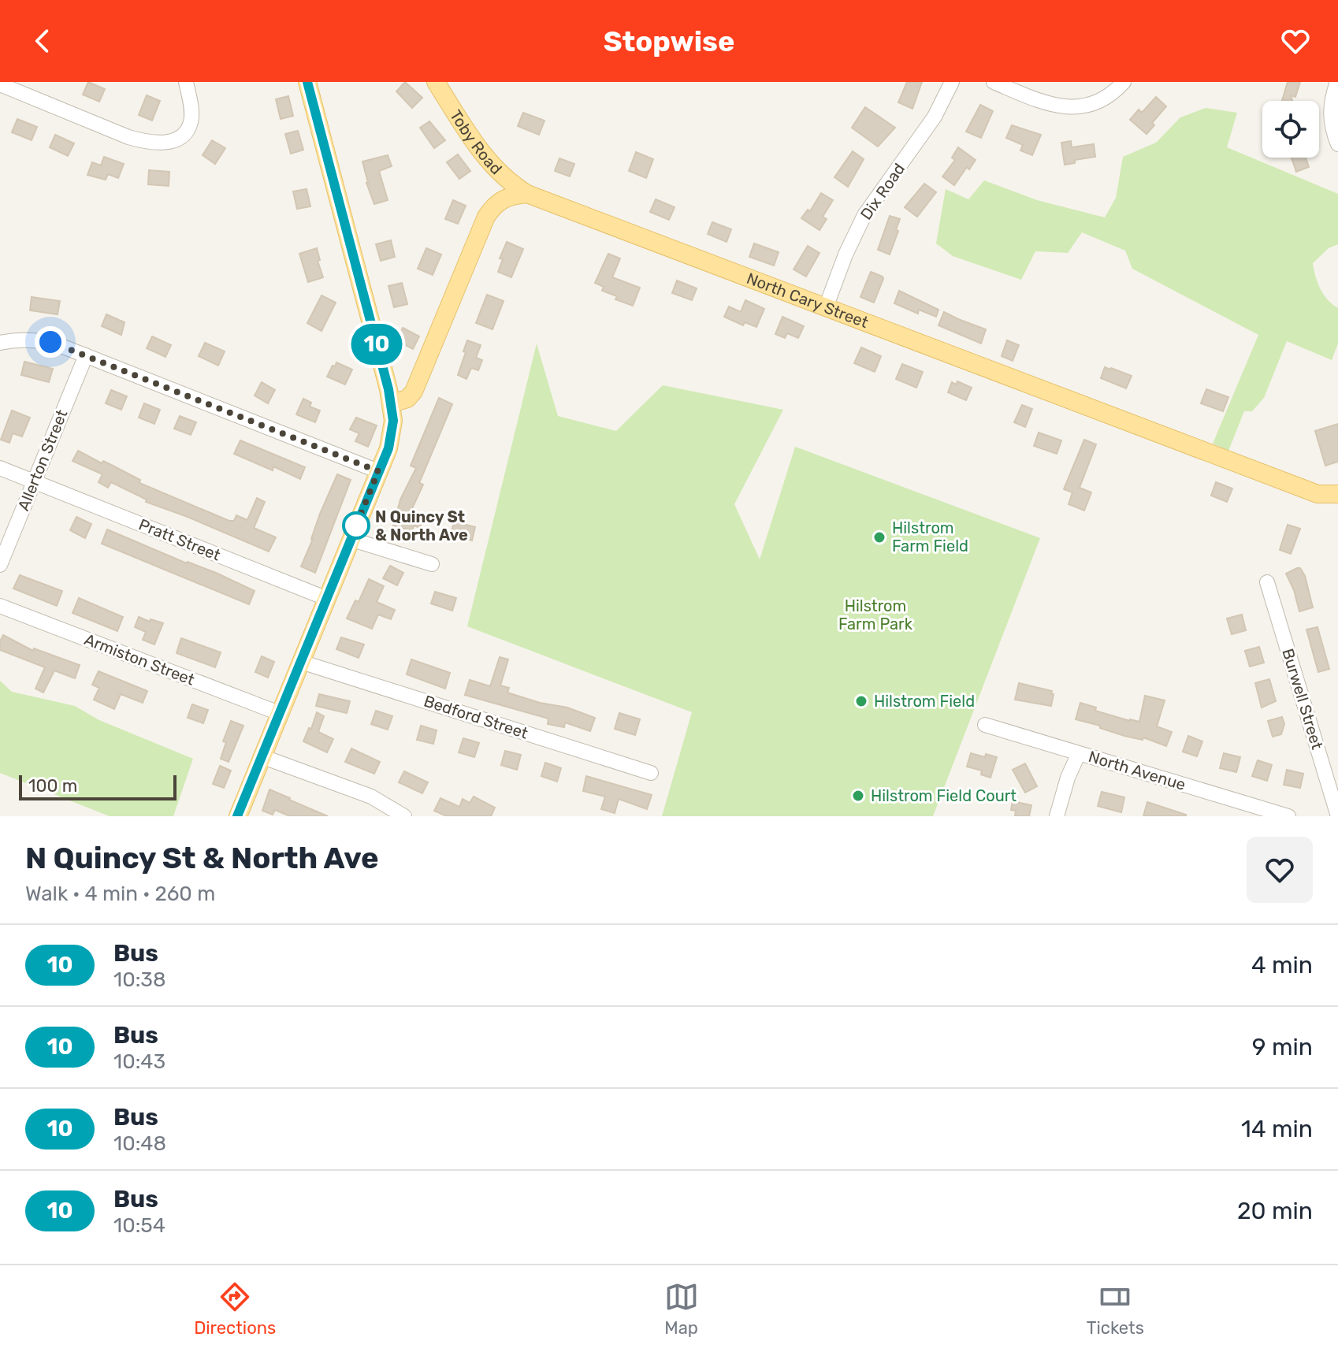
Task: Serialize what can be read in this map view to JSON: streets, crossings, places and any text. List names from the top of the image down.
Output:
{
  "streets": {
    "main road": ["Toby Road", "North Cary Street"],
    "street": [
      "Dix Road",
      "Allerton Street",
      "Pratt Street",
      "Armiston Street",
      "Burwell Street",
      "Bedford Street",
      "North Avenue"
    ]
  },
  "crossings": [
    ["Toby Road", "North Cary Street"],
    ["Dix Road", "North Cary Street"],
    ["Allerton Street", "Pratt Street"]
  ],
  "parks": ["Hilstrom Farm Park"],
  "places": [
    "N Quincy St & North Ave",
    "Hilstrom Farm Field",
    "Hilstrom Field",
    "Hilstrom Field Court"
  ],
  "lines": ["bus line 10"],
  "scale_bar": "100 m",
  "page": {
    "header": "Stopwise",
    "on_map": "10",
    "scale": "100 m",
    "heading": ["N Quincy St & North Ave", "Walk · 4 min · 260 m"],
    "list": [
      {
        "mark": "10",
        "name": "Bus",
        "note": "10:38",
        "value": "4 min"
      },
      {
        "mark": "10",
        "name": "Bus",
        "note": "10:43",
        "value": "9 min"
      },
      {
        "mark": "10",
        "name": "Bus",
        "note": "10:48",
        "value": "14 min"
      },
      {
        "mark": "10",
        "name": "Bus",
        "note": "10:54",
        "value": "20 min"
      }
    ],
    "tabs": ["Directions", "Map", "Tickets"]
  }
}
